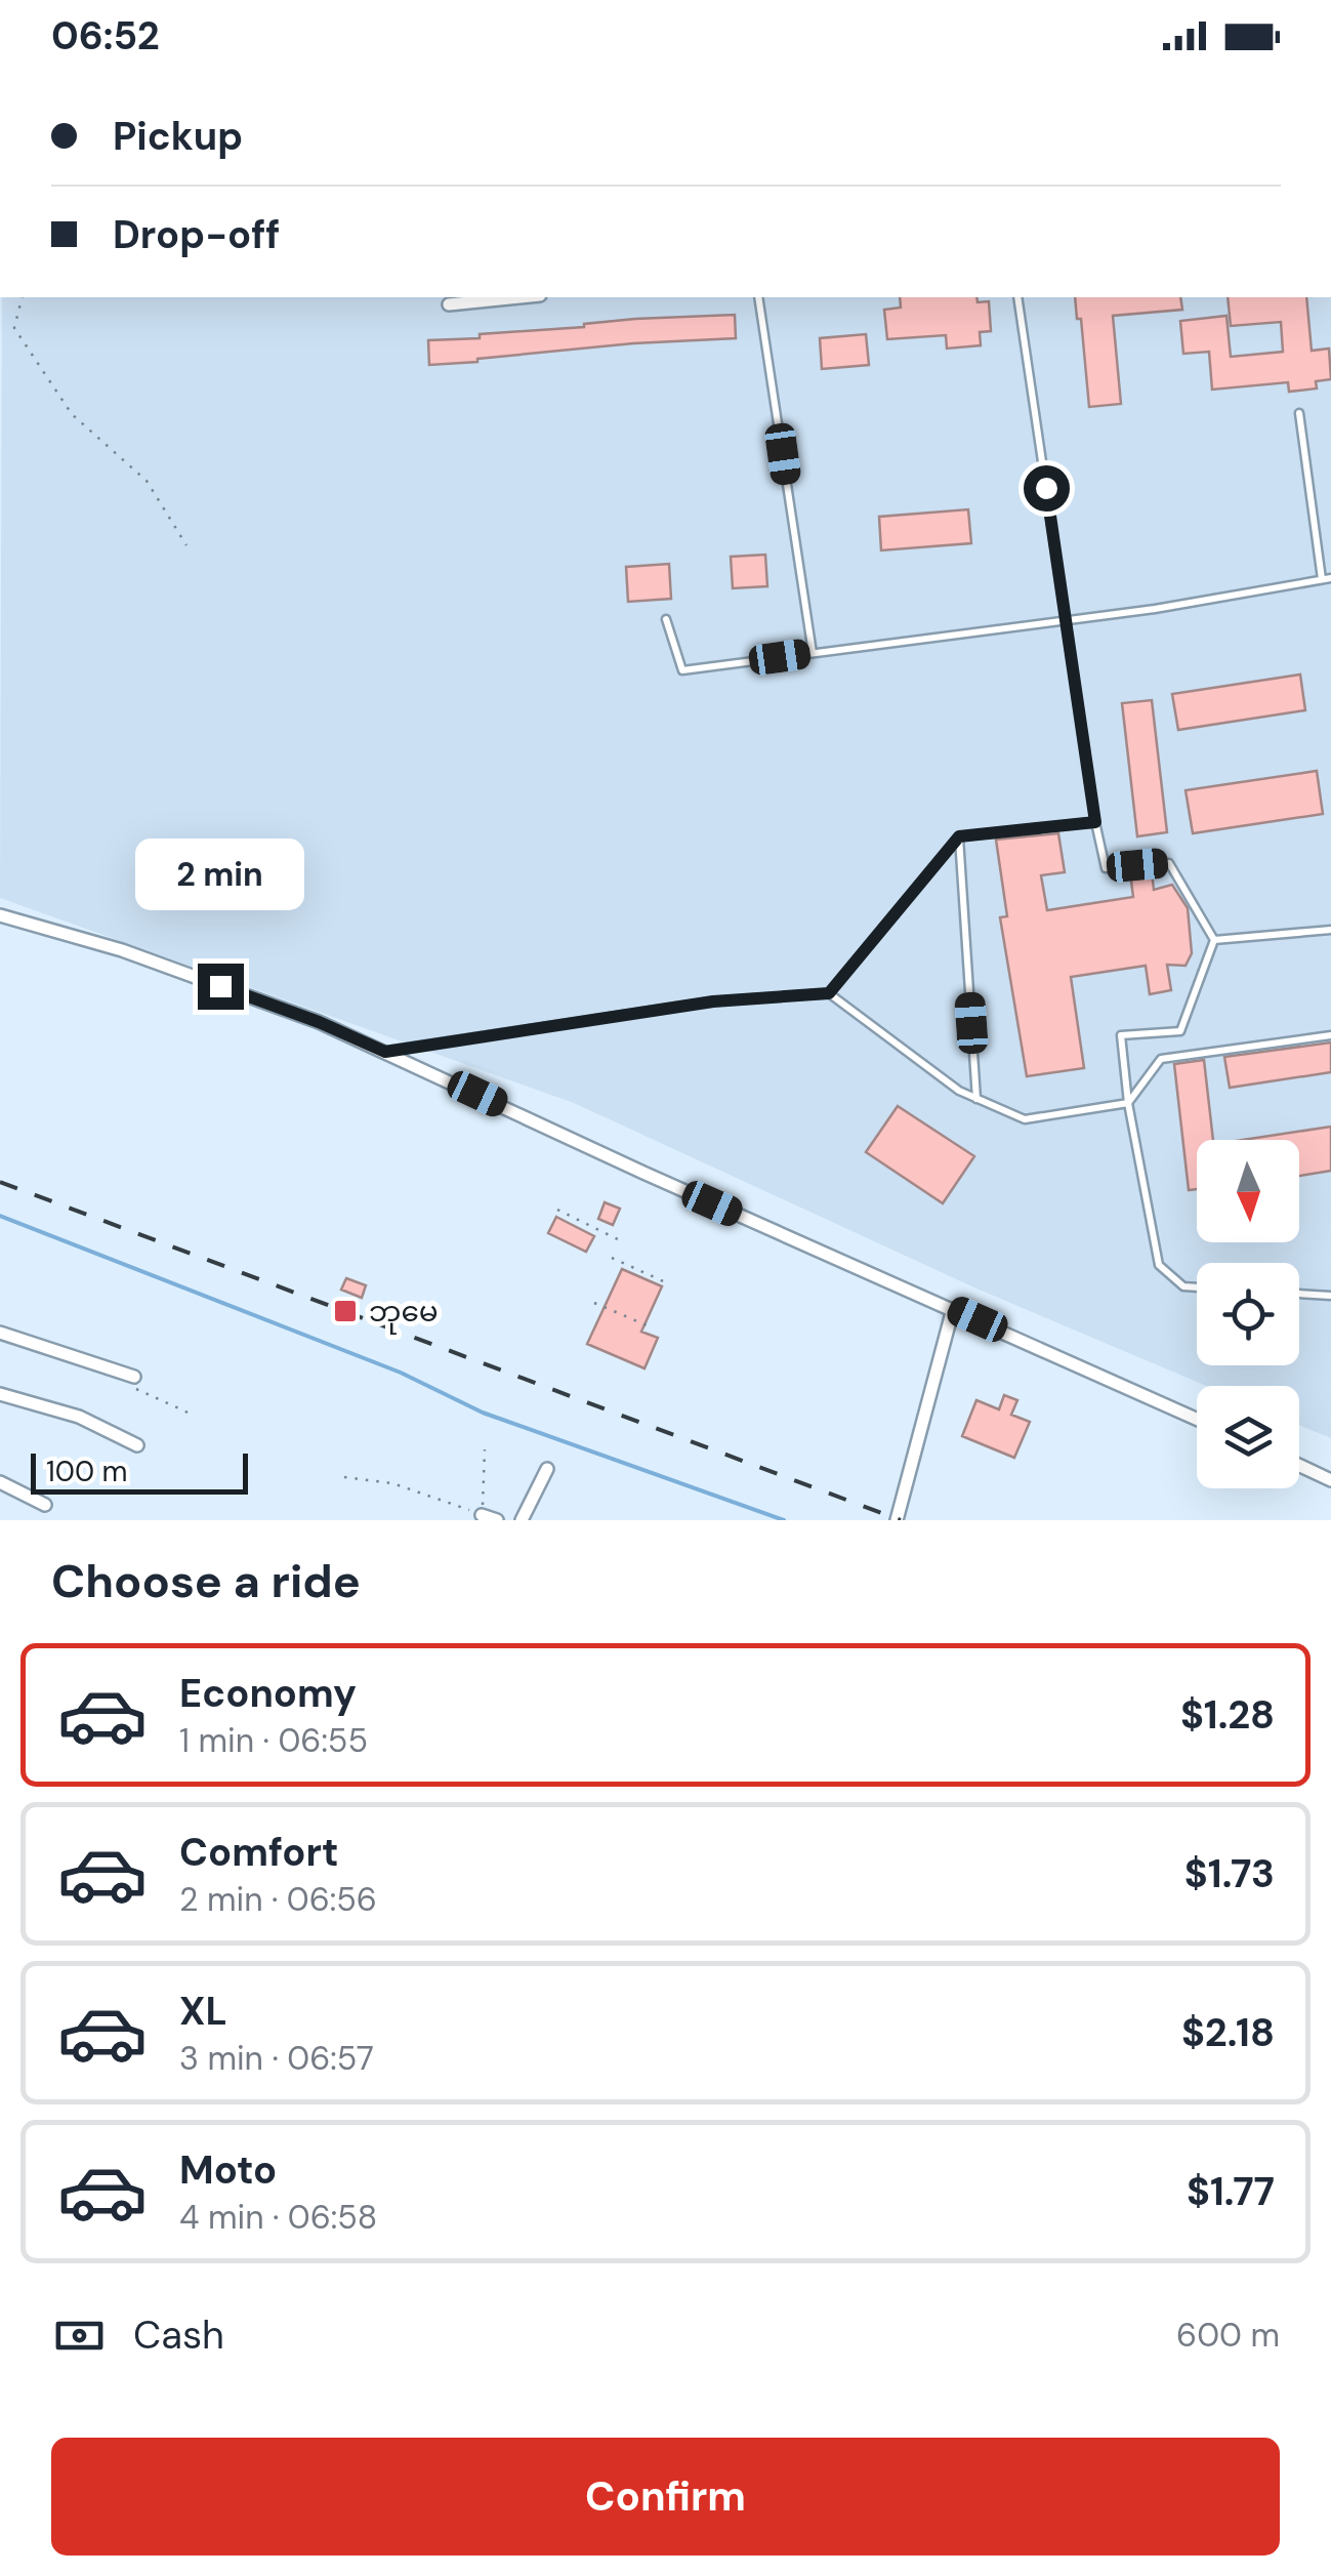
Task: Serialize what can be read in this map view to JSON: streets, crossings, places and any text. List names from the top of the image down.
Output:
{
  "places": {
    "transit": ["ဘုမေ"]
  },
  "scale_bar": "100 m",
  "north": "bottom",
  "page": {
    "status": "06:52",
    "banner": ["Pickup", "Drop-off"],
    "bubble": "2 min",
    "scale": "100 m",
    "heading": "Choose a ride",
    "list": [
      {
        "name": "Economy",
        "note": "1 min · 06:55",
        "value": "$1.28"
      },
      {
        "name": "Comfort",
        "note": "2 min · 06:56",
        "value": "$1.73"
      },
      {
        "name": "XL",
        "note": "3 min · 06:57",
        "value": "$2.18"
      },
      {
        "name": "Moto",
        "note": "4 min · 06:58",
        "value": "$1.77"
      }
    ],
    "pay": ["Cash", "600 m"],
    "buttons": "Confirm"
  }
}
